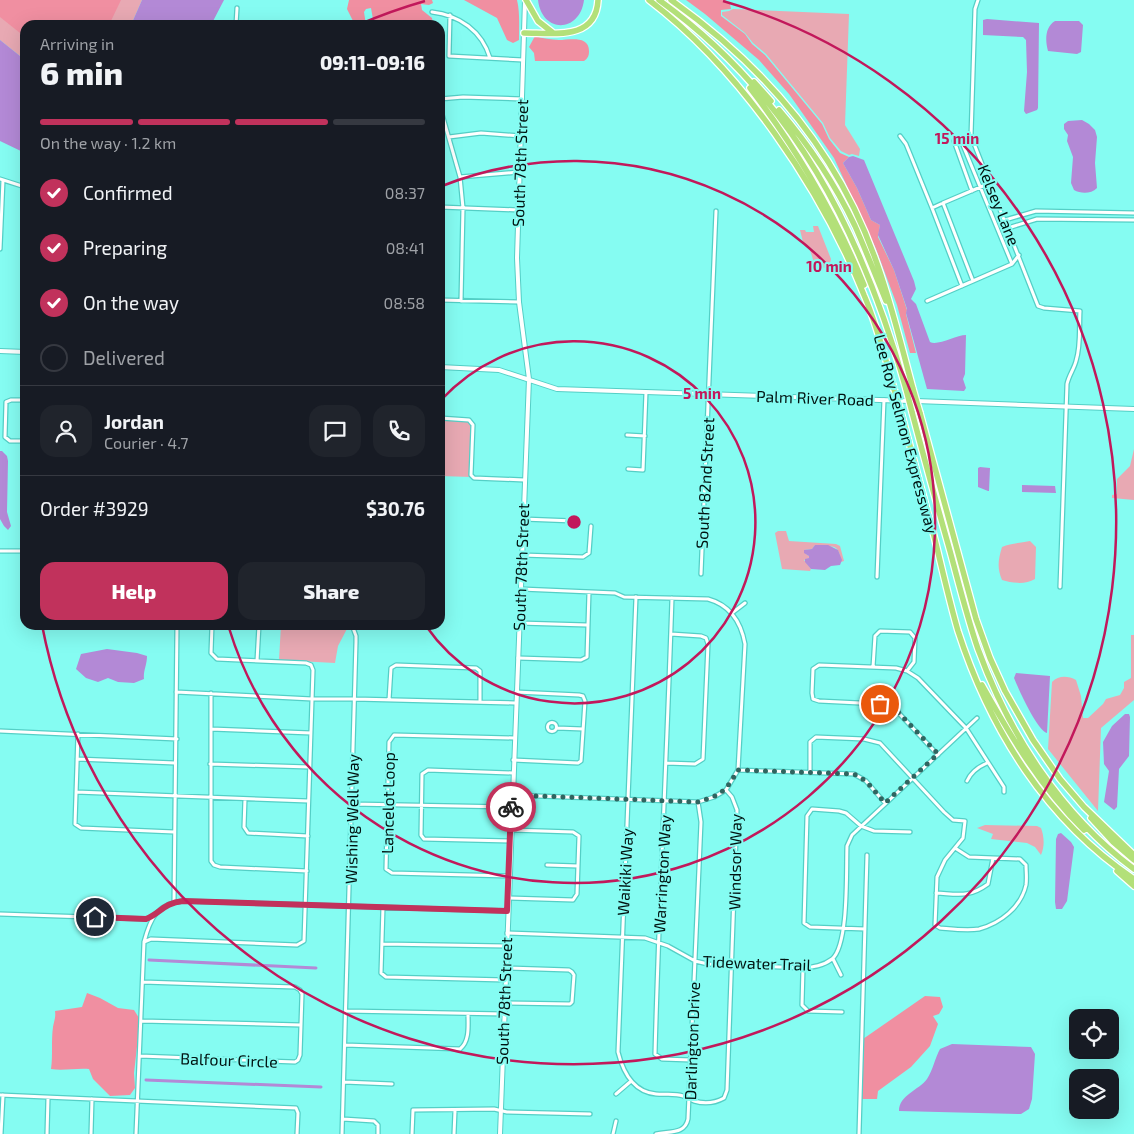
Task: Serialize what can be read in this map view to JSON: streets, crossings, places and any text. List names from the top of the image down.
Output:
{
  "streets": {
    "highway": ["Lee Roy Selmon Expressway"],
    "street": [
      "South 78th Street",
      "Kelsey Lane",
      "Palm River Road",
      "South 82nd Street",
      "Lancelot Loop",
      "Wishing Well Way",
      "Windsor Way",
      "Waikiki Way",
      "Warrington Way",
      "Tidewater Trail",
      "Darlington Drive",
      "Balfour Circle"
    ]
  },
  "crossings": [
    ["South 78th Street", "Palm River Road"],
    ["South 78th Street", "Lancelot Loop"],
    ["South 78th Street", "Tidewater Trail"],
    ["Kelsey Lane", "Palm River Road"],
    ["Palm River Road", "South 82nd Street"],
    ["Windsor Way", "Tidewater Trail"],
    ["Windsor Way", "Darlington Drive"],
    ["Waikiki Way", "Tidewater Trail"],
    ["Warrington Way", "Tidewater Trail"],
    ["Warrington Way", "Darlington Drive"],
    ["Tidewater Trail", "Darlington Drive"]
  ],
  "page": {
    "heading": ["6 min", "Arriving in", "09:11–09:16"],
    "panel": [
      "Jordan",
      "Courier · 4.7",
      "Order #3929",
      "$30.76"
    ],
    "bar": "On the way · 1.2 km",
    "list": [
      ["Confirmed", "08:37"],
      ["Preparing", "08:41"],
      ["On the way", "08:58"],
      "Delivered"
    ],
    "buttons": ["Help", "Share"]
  },
  "rings": ["15 min", "10 min", "5 min"]
}
